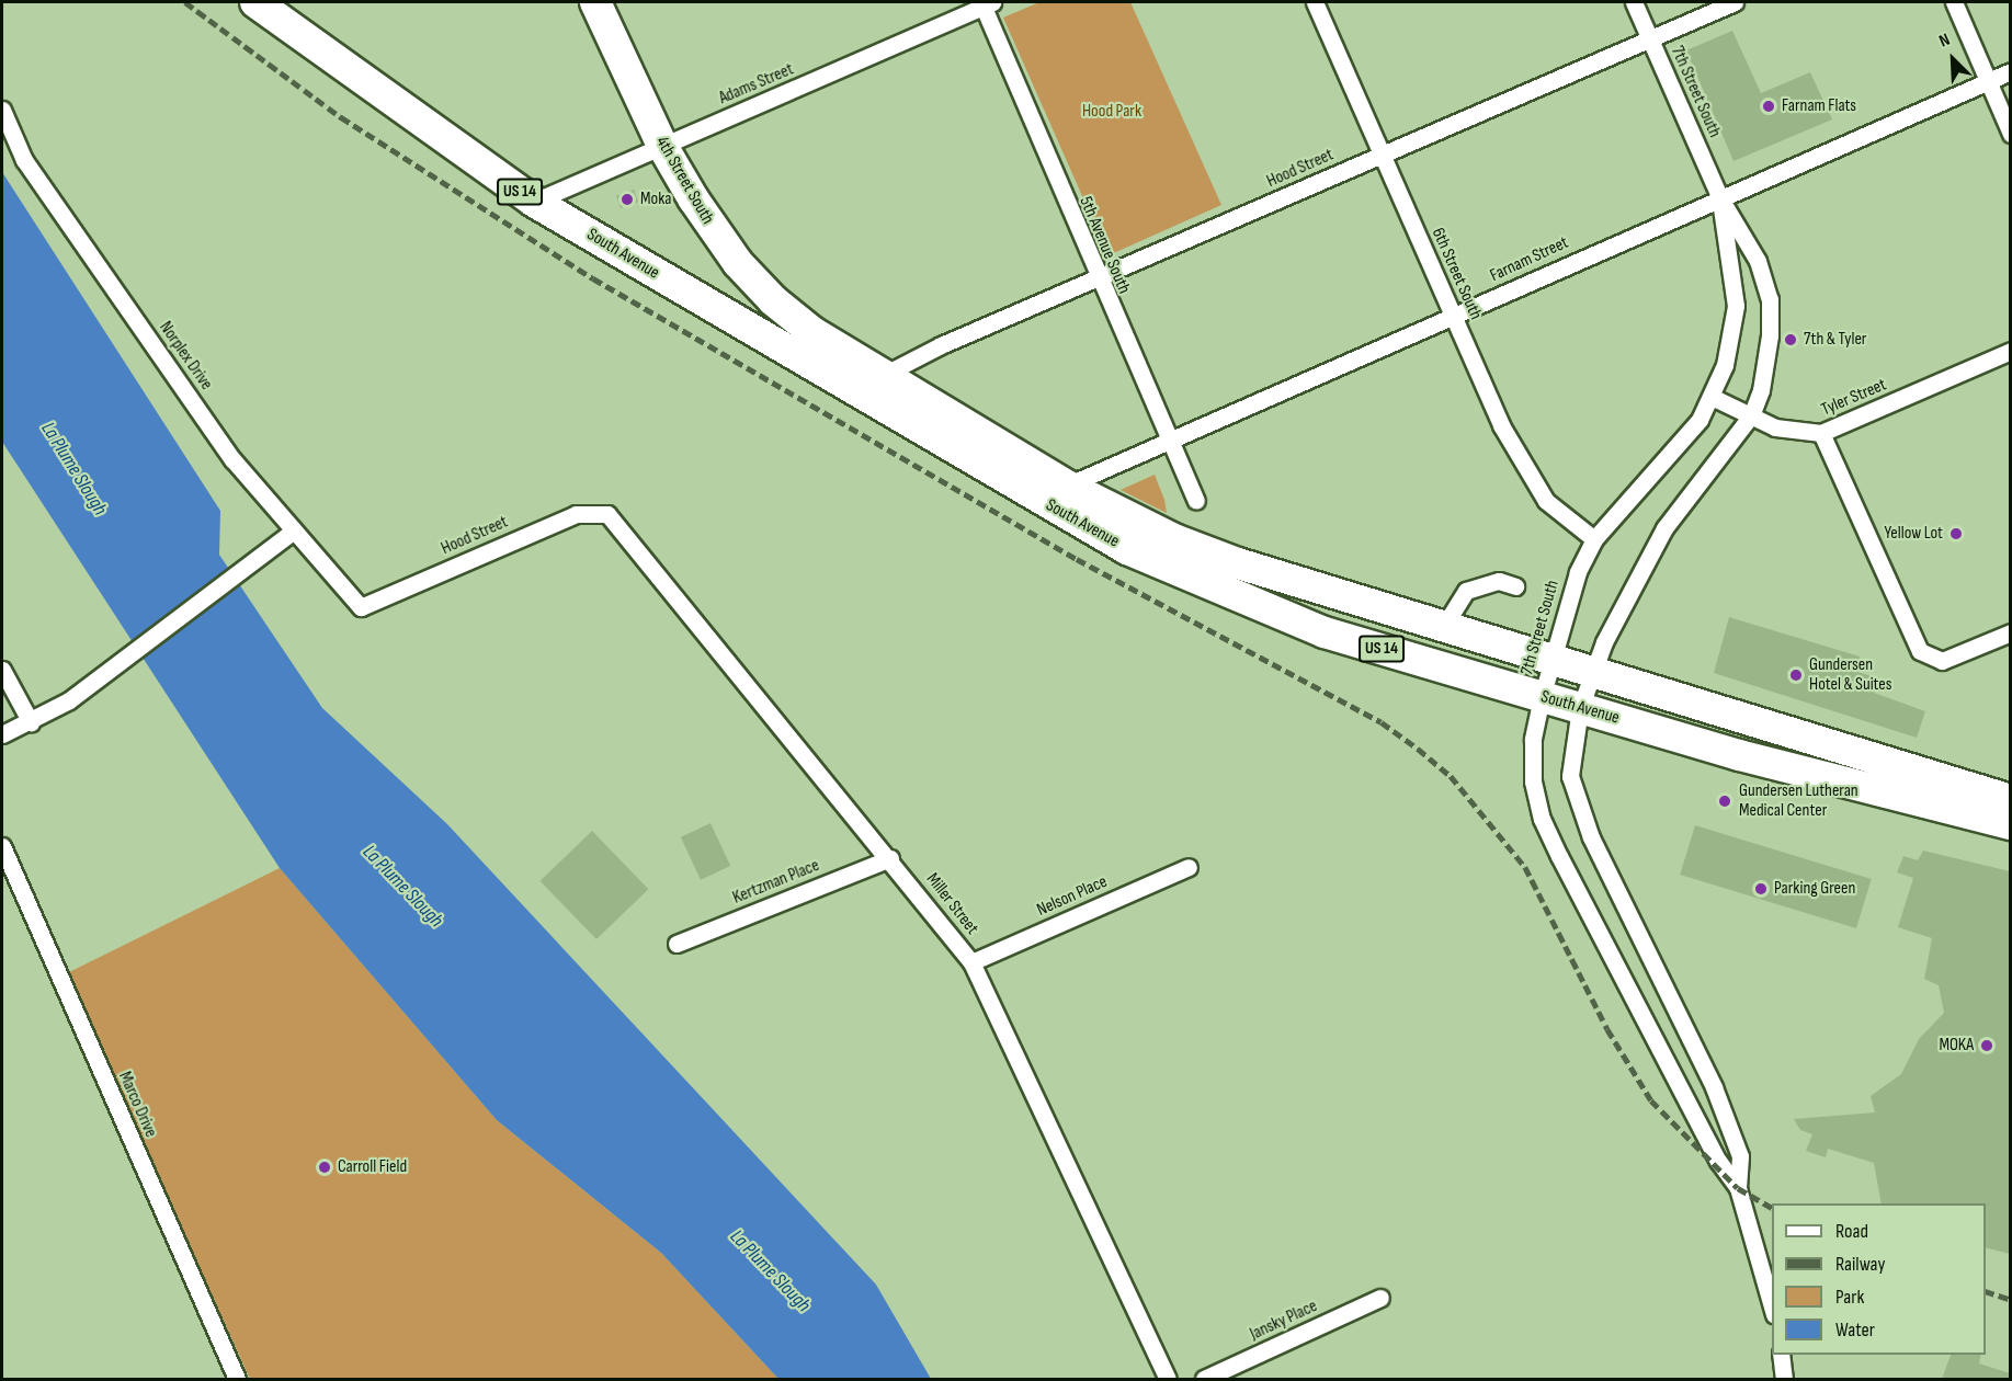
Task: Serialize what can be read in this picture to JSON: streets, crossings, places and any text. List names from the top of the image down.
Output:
{
  "streets": {
    "highway": ["4th Street South", "US 14", "South Avenue"],
    "street": [
      "Adams Street",
      "7th Street South",
      "Hood Street",
      "5th Avenue South",
      "Farnam Street",
      "6th Street South",
      "Norplex Drive",
      "Tyler Street",
      "Kertzman Place",
      "Nelson Place",
      "Miller Street",
      "Marco Drive",
      "Jansky Place"
    ]
  },
  "crossings": [
    ["Adams Street", "4th Street South"],
    ["Adams Street", "5th Avenue South"],
    ["Adams Street", "South Avenue"],
    ["7th Street South", "Hood Street"],
    ["7th Street South", "South Avenue"],
    ["7th Street South", "Farnam Street"],
    ["7th Street South", "6th Street South"],
    ["7th Street South", "Tyler Street"],
    ["Hood Street", "5th Avenue South"],
    ["Hood Street", "South Avenue"],
    ["Hood Street", "6th Street South"],
    ["Hood Street", "Norplex Drive"],
    ["Hood Street", "Miller Street"],
    ["4th Street South", "South Avenue"],
    ["5th Avenue South", "Farnam Street"],
    ["South Avenue", "Farnam Street"],
    ["Farnam Street", "6th Street South"],
    ["Kertzman Place", "Miller Street"],
    ["Nelson Place", "Miller Street"]
  ],
  "water": ["La Plume Slough"],
  "parks": ["Hood Park"],
  "places": [
    "Farnam Flats",
    "Moka",
    "7th & Tyler",
    "Yellow Lot",
    "Gundersen Hotel & Suites",
    "Gundersen Lutheran Medical Center",
    "Parking Green",
    "MOKA",
    "Carroll Field"
  ],
  "legend": [
    "Road",
    "Railway",
    "Park",
    "Water"
  ],
  "north": "top left"
}
